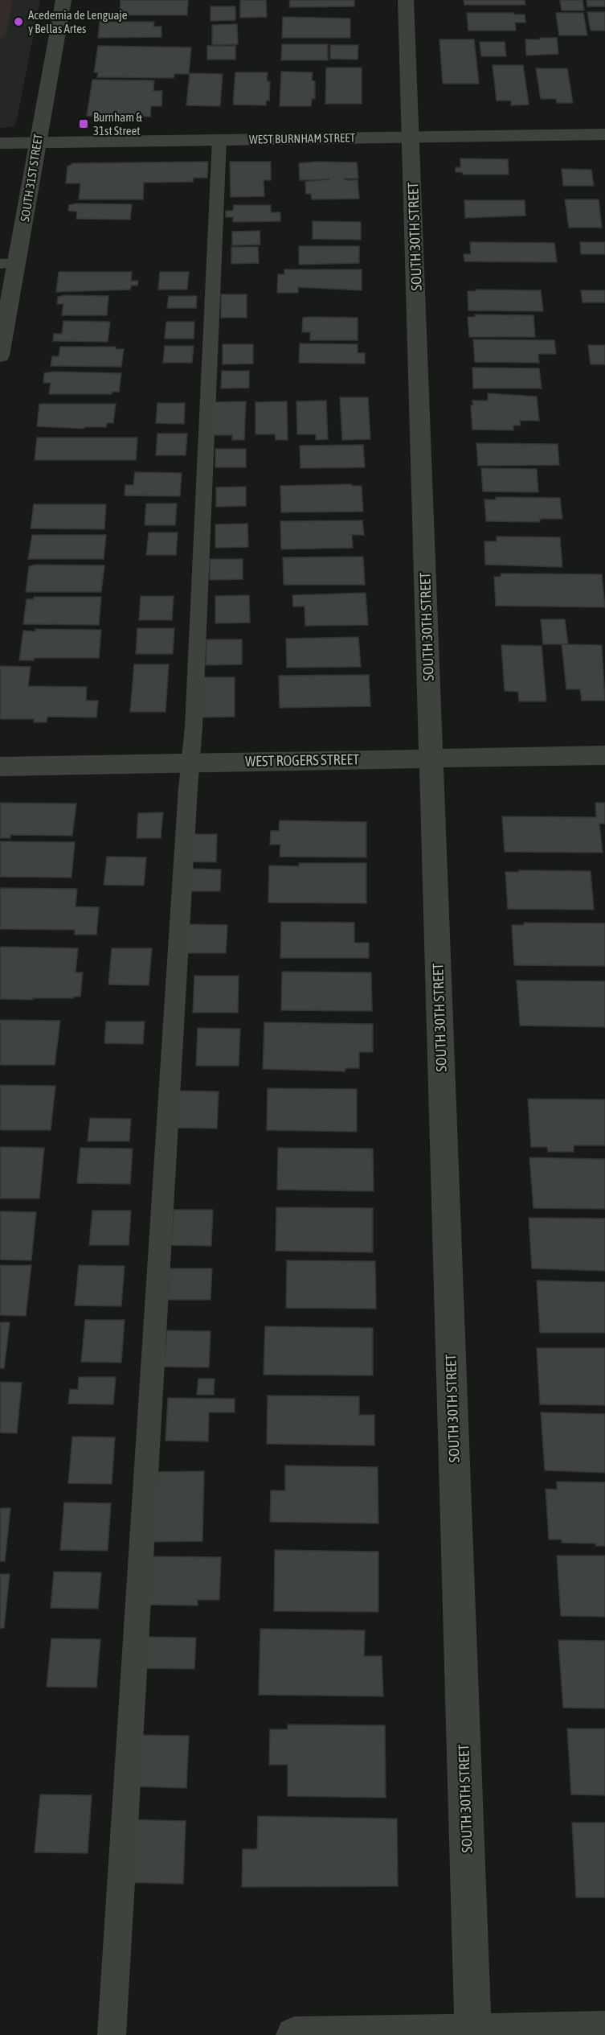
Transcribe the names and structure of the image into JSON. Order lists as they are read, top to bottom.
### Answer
{
  "streets": {
    "street": [
      "WEST BURNHAM STREET",
      "SOUTH 31ST STREET",
      "SOUTH 30TH STREET",
      "WEST ROGERS STREET"
    ]
  },
  "crossings": [
    ["WEST BURNHAM STREET", "SOUTH 31ST STREET"],
    ["WEST BURNHAM STREET", "SOUTH 30TH STREET"],
    ["SOUTH 30TH STREET", "WEST ROGERS STREET"]
  ],
  "places": {
    "other": ["Acedemia de Lenguaje y Bellas Artes"],
    "transit": ["Burnham & 31st Street"]
  }
}
